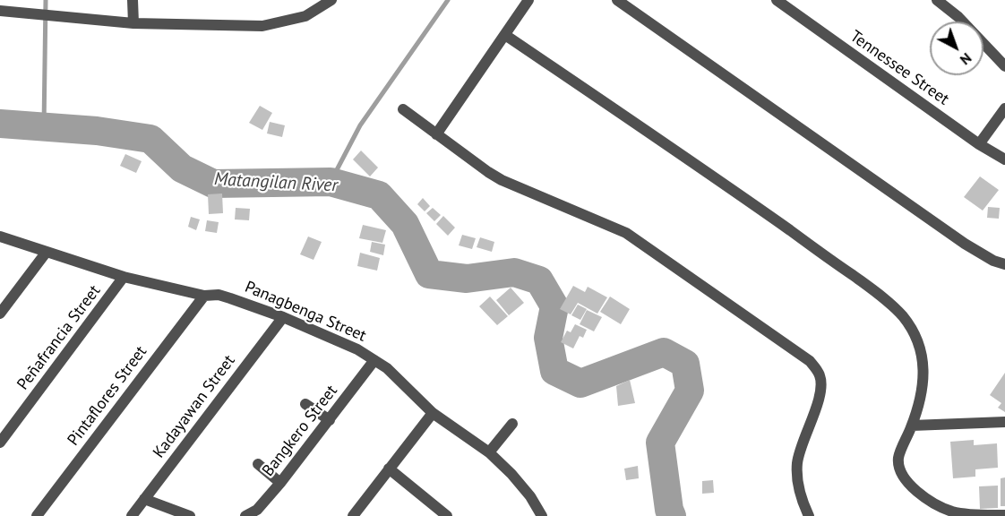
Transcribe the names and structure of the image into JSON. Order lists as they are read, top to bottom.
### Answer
{
  "streets": {
    "street": [
      "Tennessee Street",
      "Panagbenga Street",
      "Peñafrancia Street",
      "Pintaflores Street",
      "Kadayawan Street",
      "Bangkero Street"
    ]
  },
  "crossings": [
    ["Panagbenga Street", "Peñafrancia Street"],
    ["Panagbenga Street", "Pintaflores Street"],
    ["Panagbenga Street", "Kadayawan Street"],
    ["Panagbenga Street", "Bangkero Street"]
  ],
  "water": ["Matangilan River"],
  "north": "bottom right"
}
